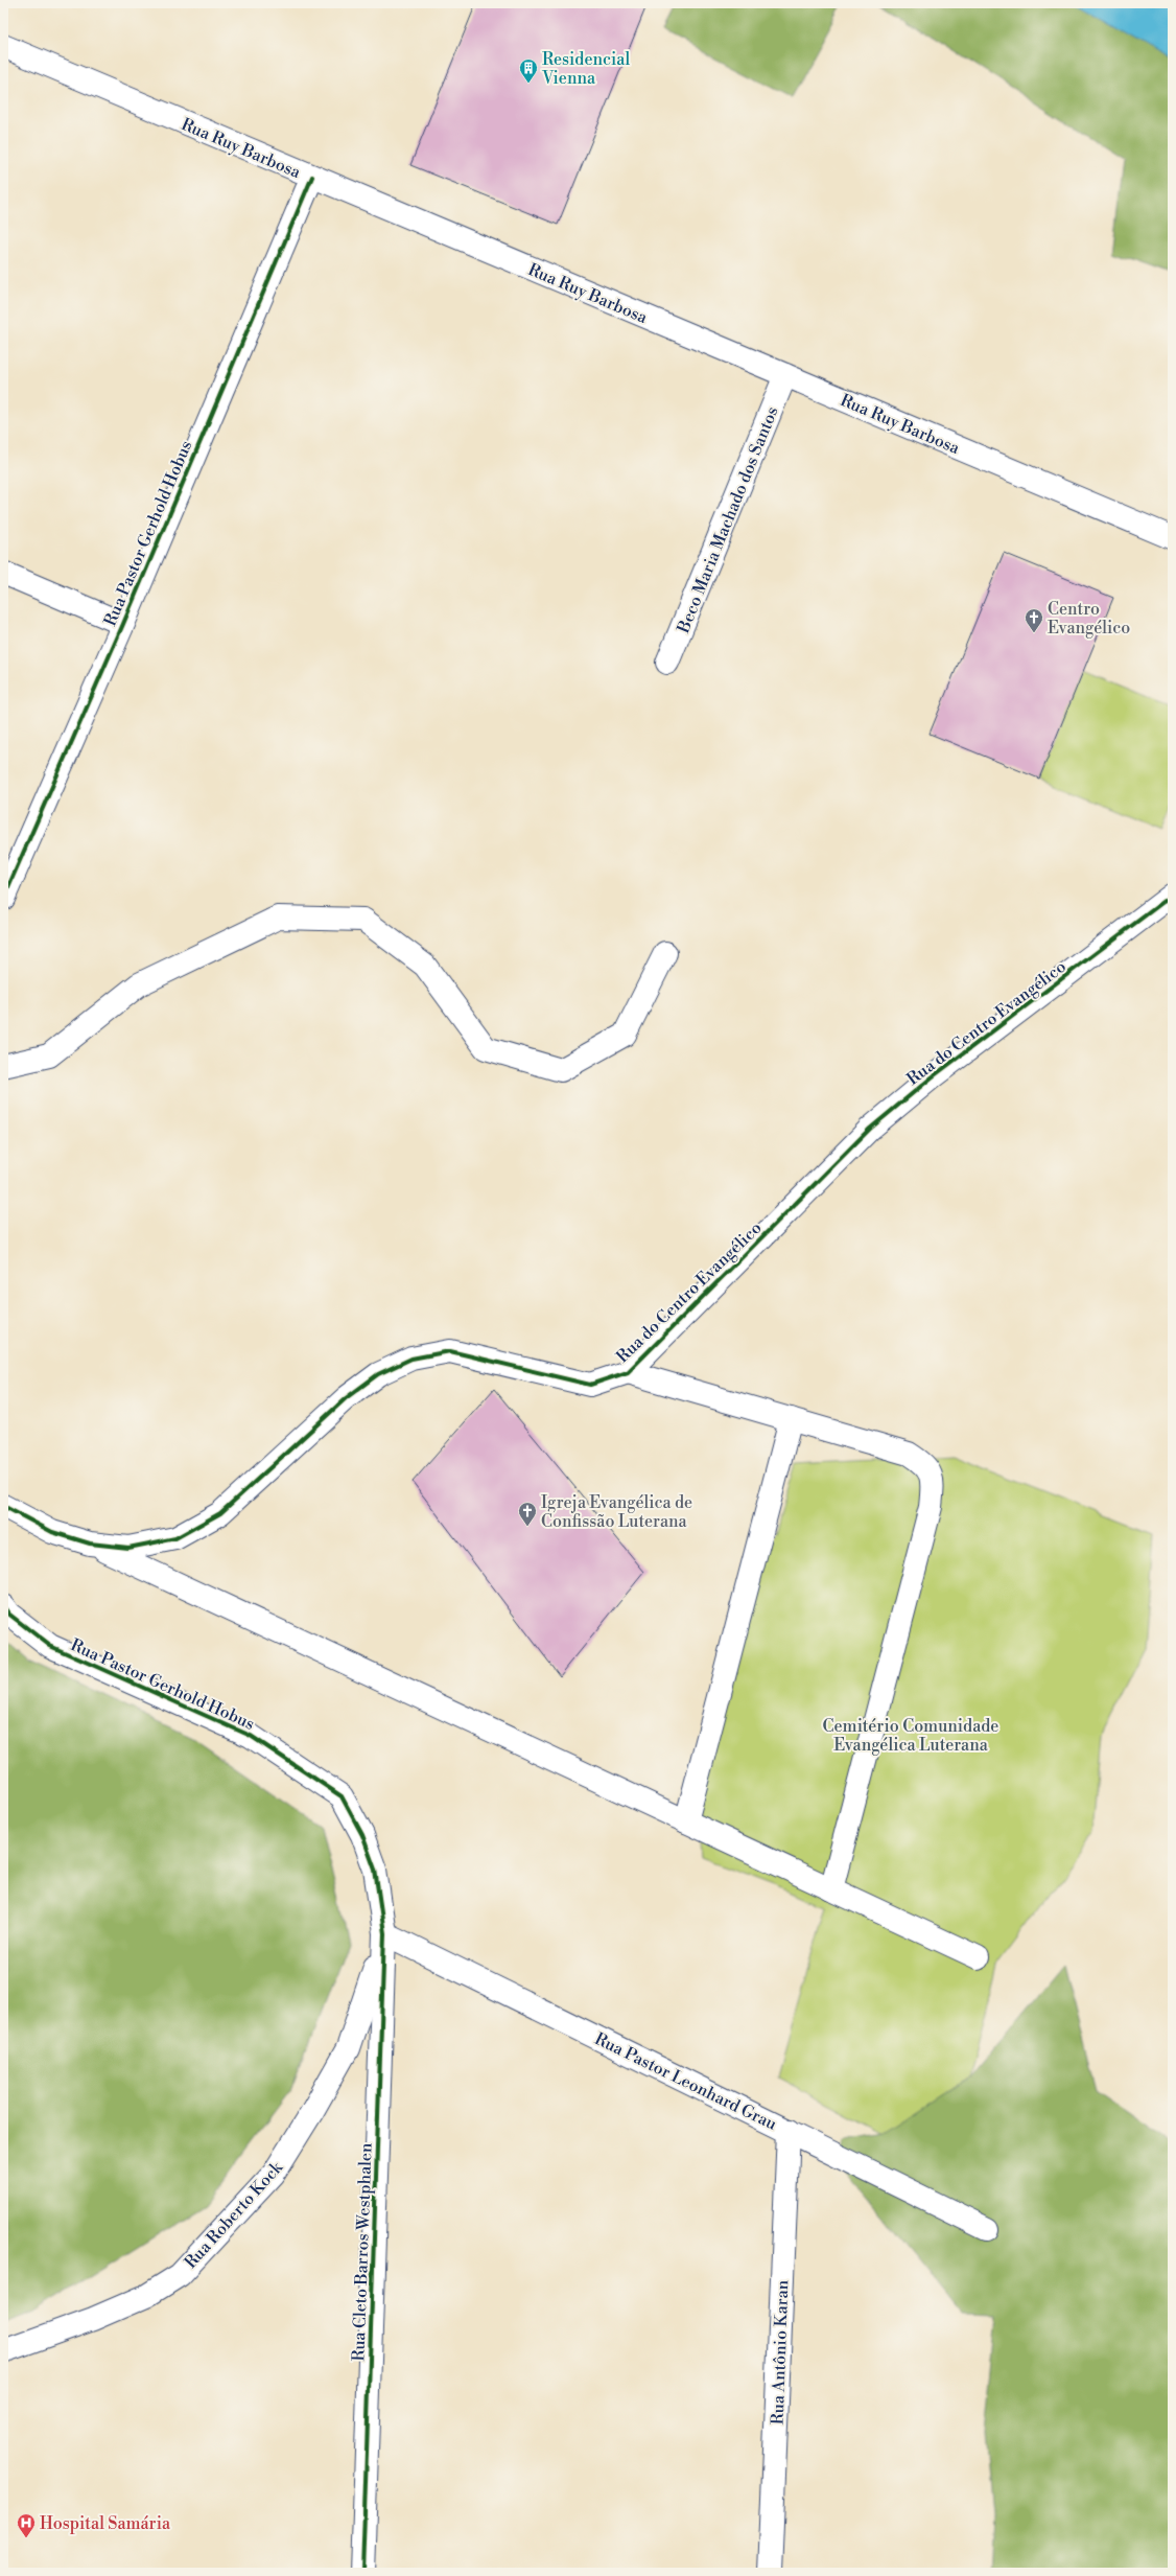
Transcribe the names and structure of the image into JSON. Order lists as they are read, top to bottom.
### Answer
{
  "streets": {
    "street": [
      "Rua Ruy Barbosa",
      "Beco Maria Machado dos Santos",
      "Rua Pastor Gerhold Hobus",
      "Rua do Centro Evangélico",
      "Rua Pastor Leonhard Grau",
      "Rua Roberto Kock",
      "Rua Cleto Barros Westphalen",
      "Rua Antônio Karan"
    ]
  },
  "crossings": [
    ["Rua Ruy Barbosa", "Beco Maria Machado dos Santos"],
    ["Rua Ruy Barbosa", "Rua Pastor Gerhold Hobus"],
    ["Rua Pastor Gerhold Hobus", "Rua Pastor Leonhard Grau"],
    ["Rua Pastor Gerhold Hobus", "Rua Roberto Kock"],
    ["Rua Pastor Gerhold Hobus", "Rua Cleto Barros Westphalen"],
    ["Rua Pastor Leonhard Grau", "Rua Roberto Kock"],
    ["Rua Pastor Leonhard Grau", "Rua Cleto Barros Westphalen"],
    ["Rua Pastor Leonhard Grau", "Rua Antônio Karan"],
    ["Rua Roberto Kock", "Rua Cleto Barros Westphalen"]
  ],
  "parks": ["Cemitério Comunidade Evangélica Luterana"],
  "places": {
    "building": ["Residencial Vienna"],
    "church": ["Centro Evangélico", "Igreja Evangélica de Confissão Luterana"],
    "hospital": ["Hospital Samária"]
  }
}
